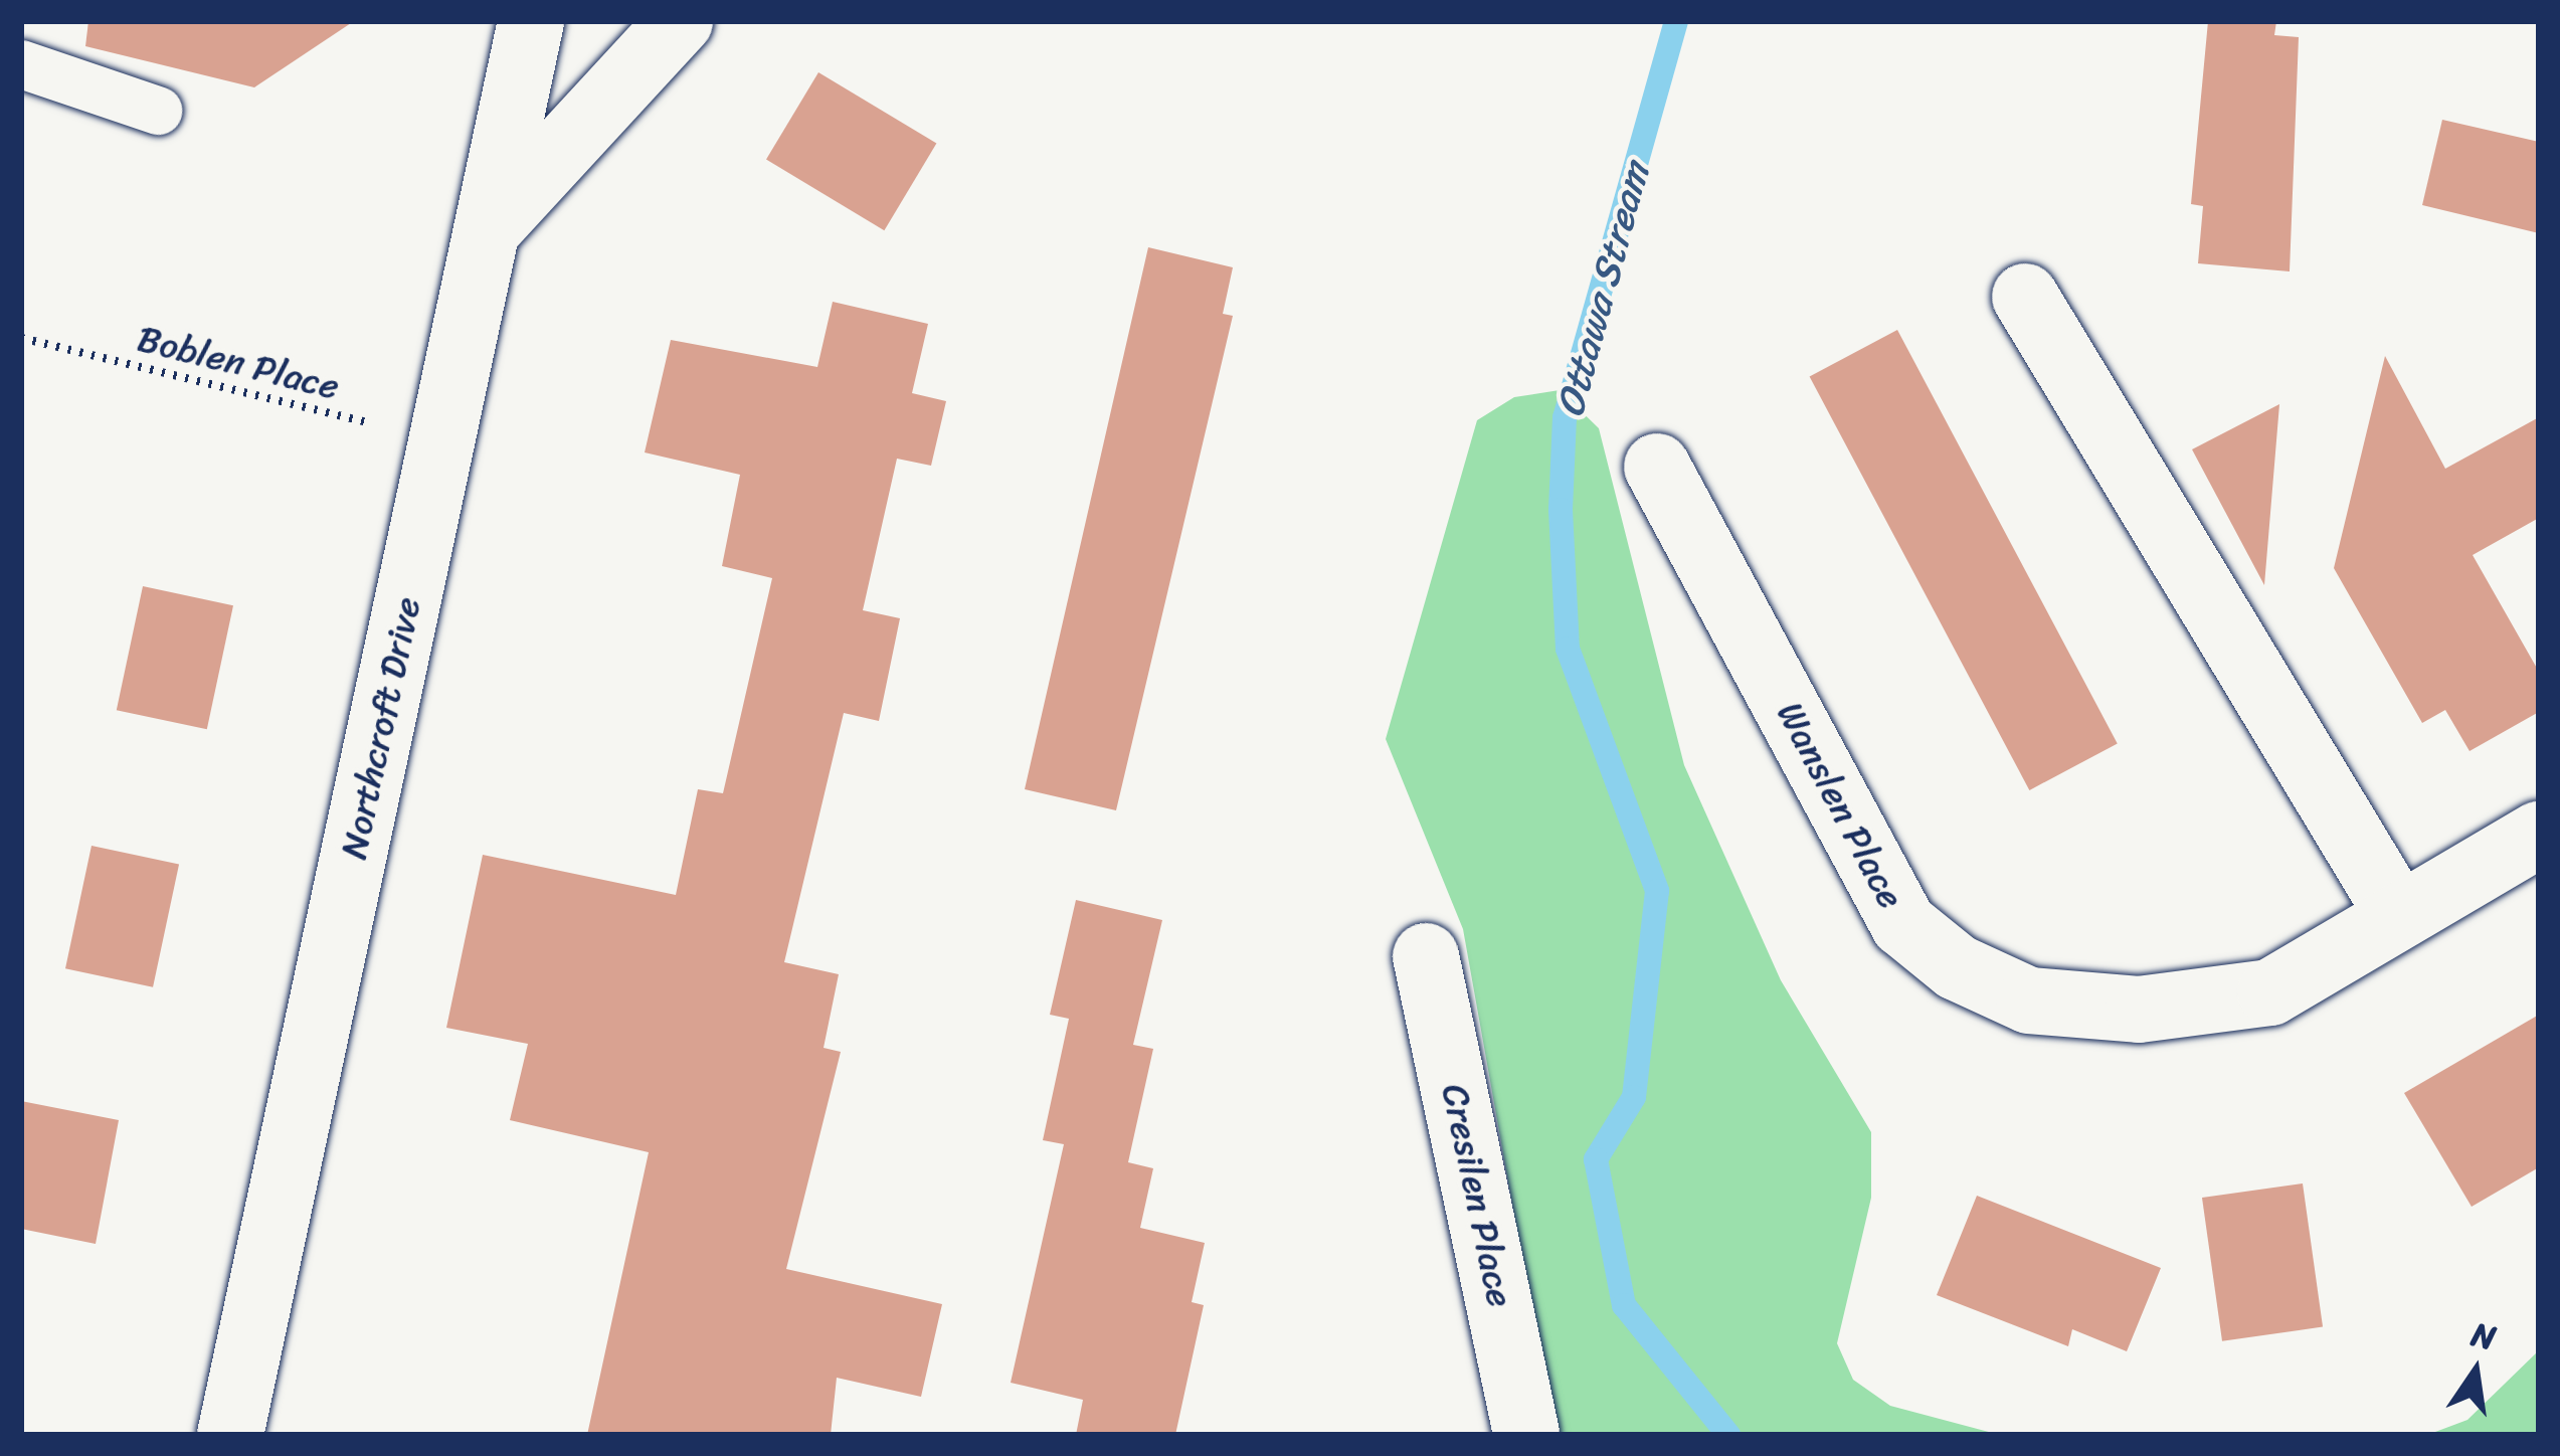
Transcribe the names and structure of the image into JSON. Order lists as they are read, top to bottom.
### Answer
{
  "streets": {
    "street": ["Northcroft Drive", "Wanslen Place", "Cresilen Place"],
    "path": ["Boblen Place"]
  },
  "crossings": [
    ["Boblen Place", "Northcroft Drive"]
  ],
  "water": ["Ottawa Stream"],
  "north": "top"
}
